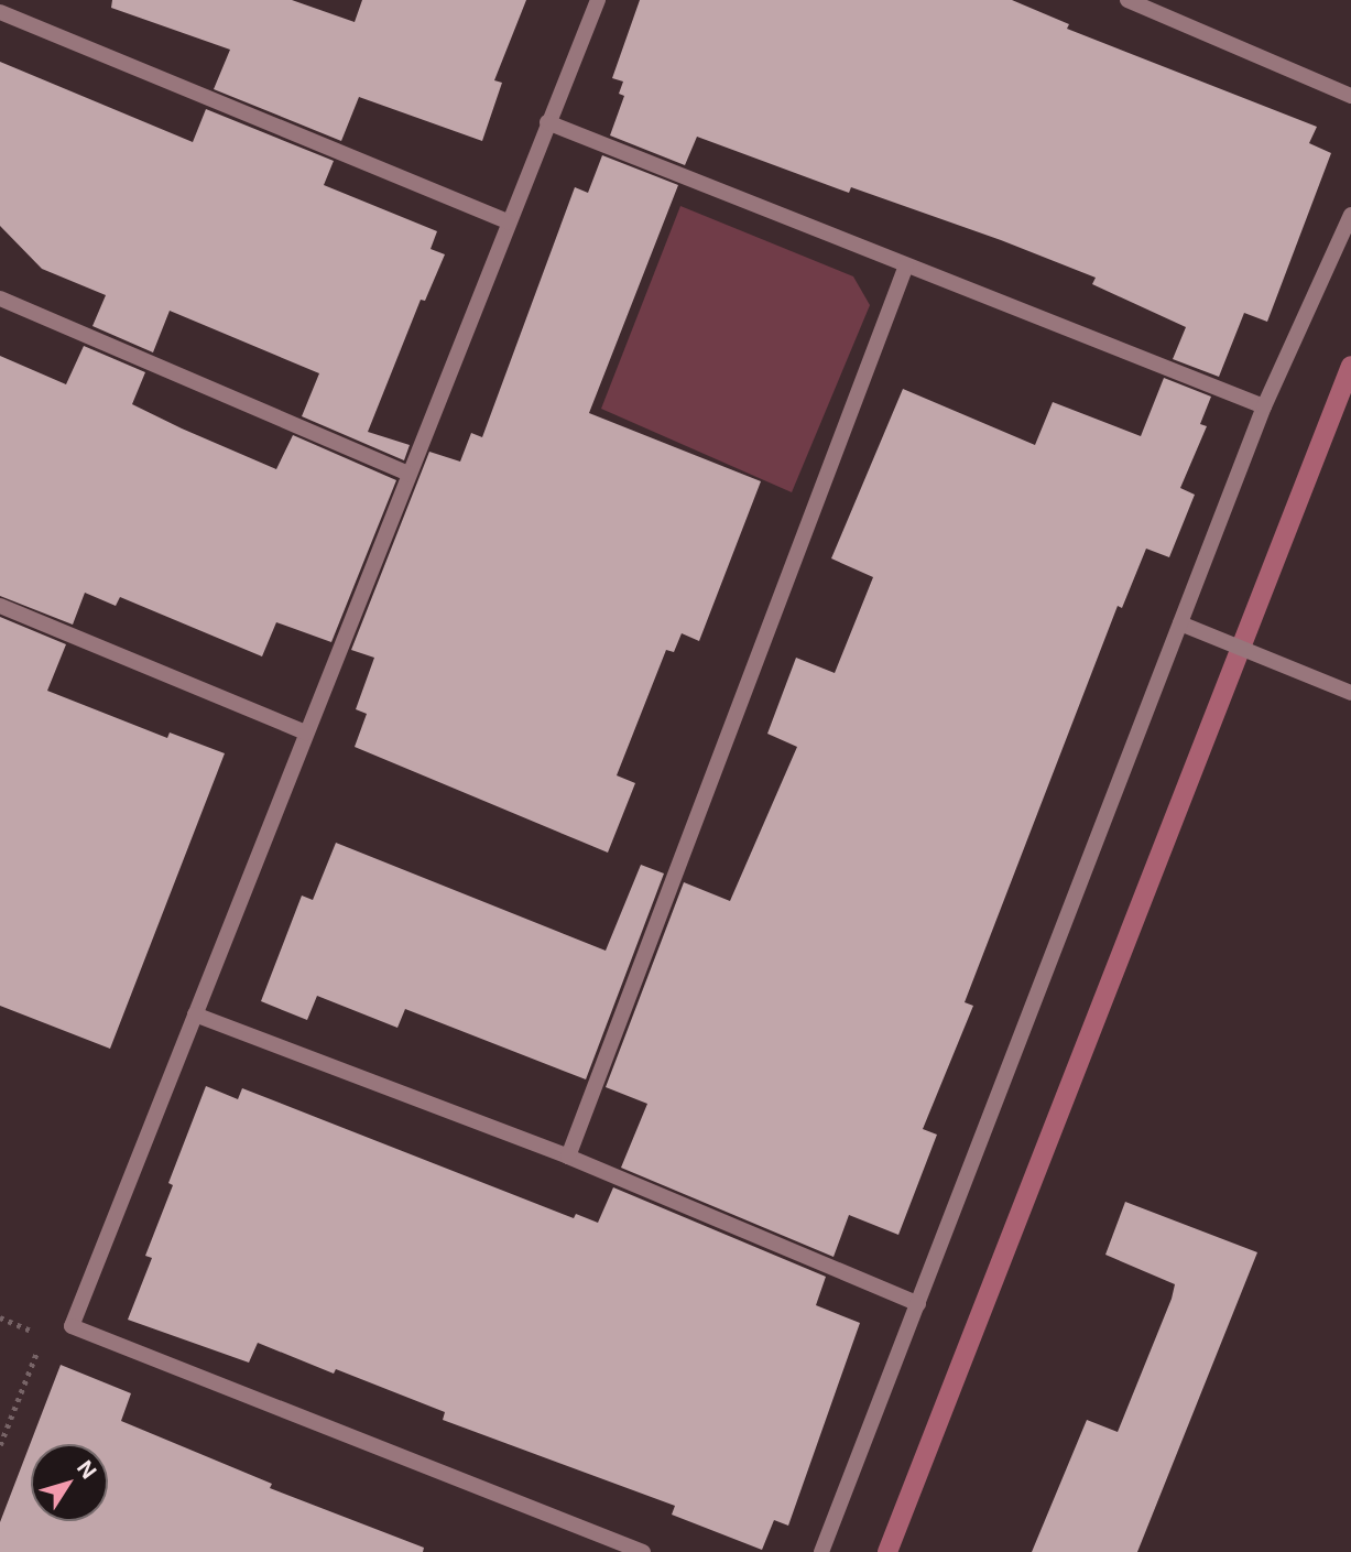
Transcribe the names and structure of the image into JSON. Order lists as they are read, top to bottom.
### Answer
{
  "north": "top right"
}
